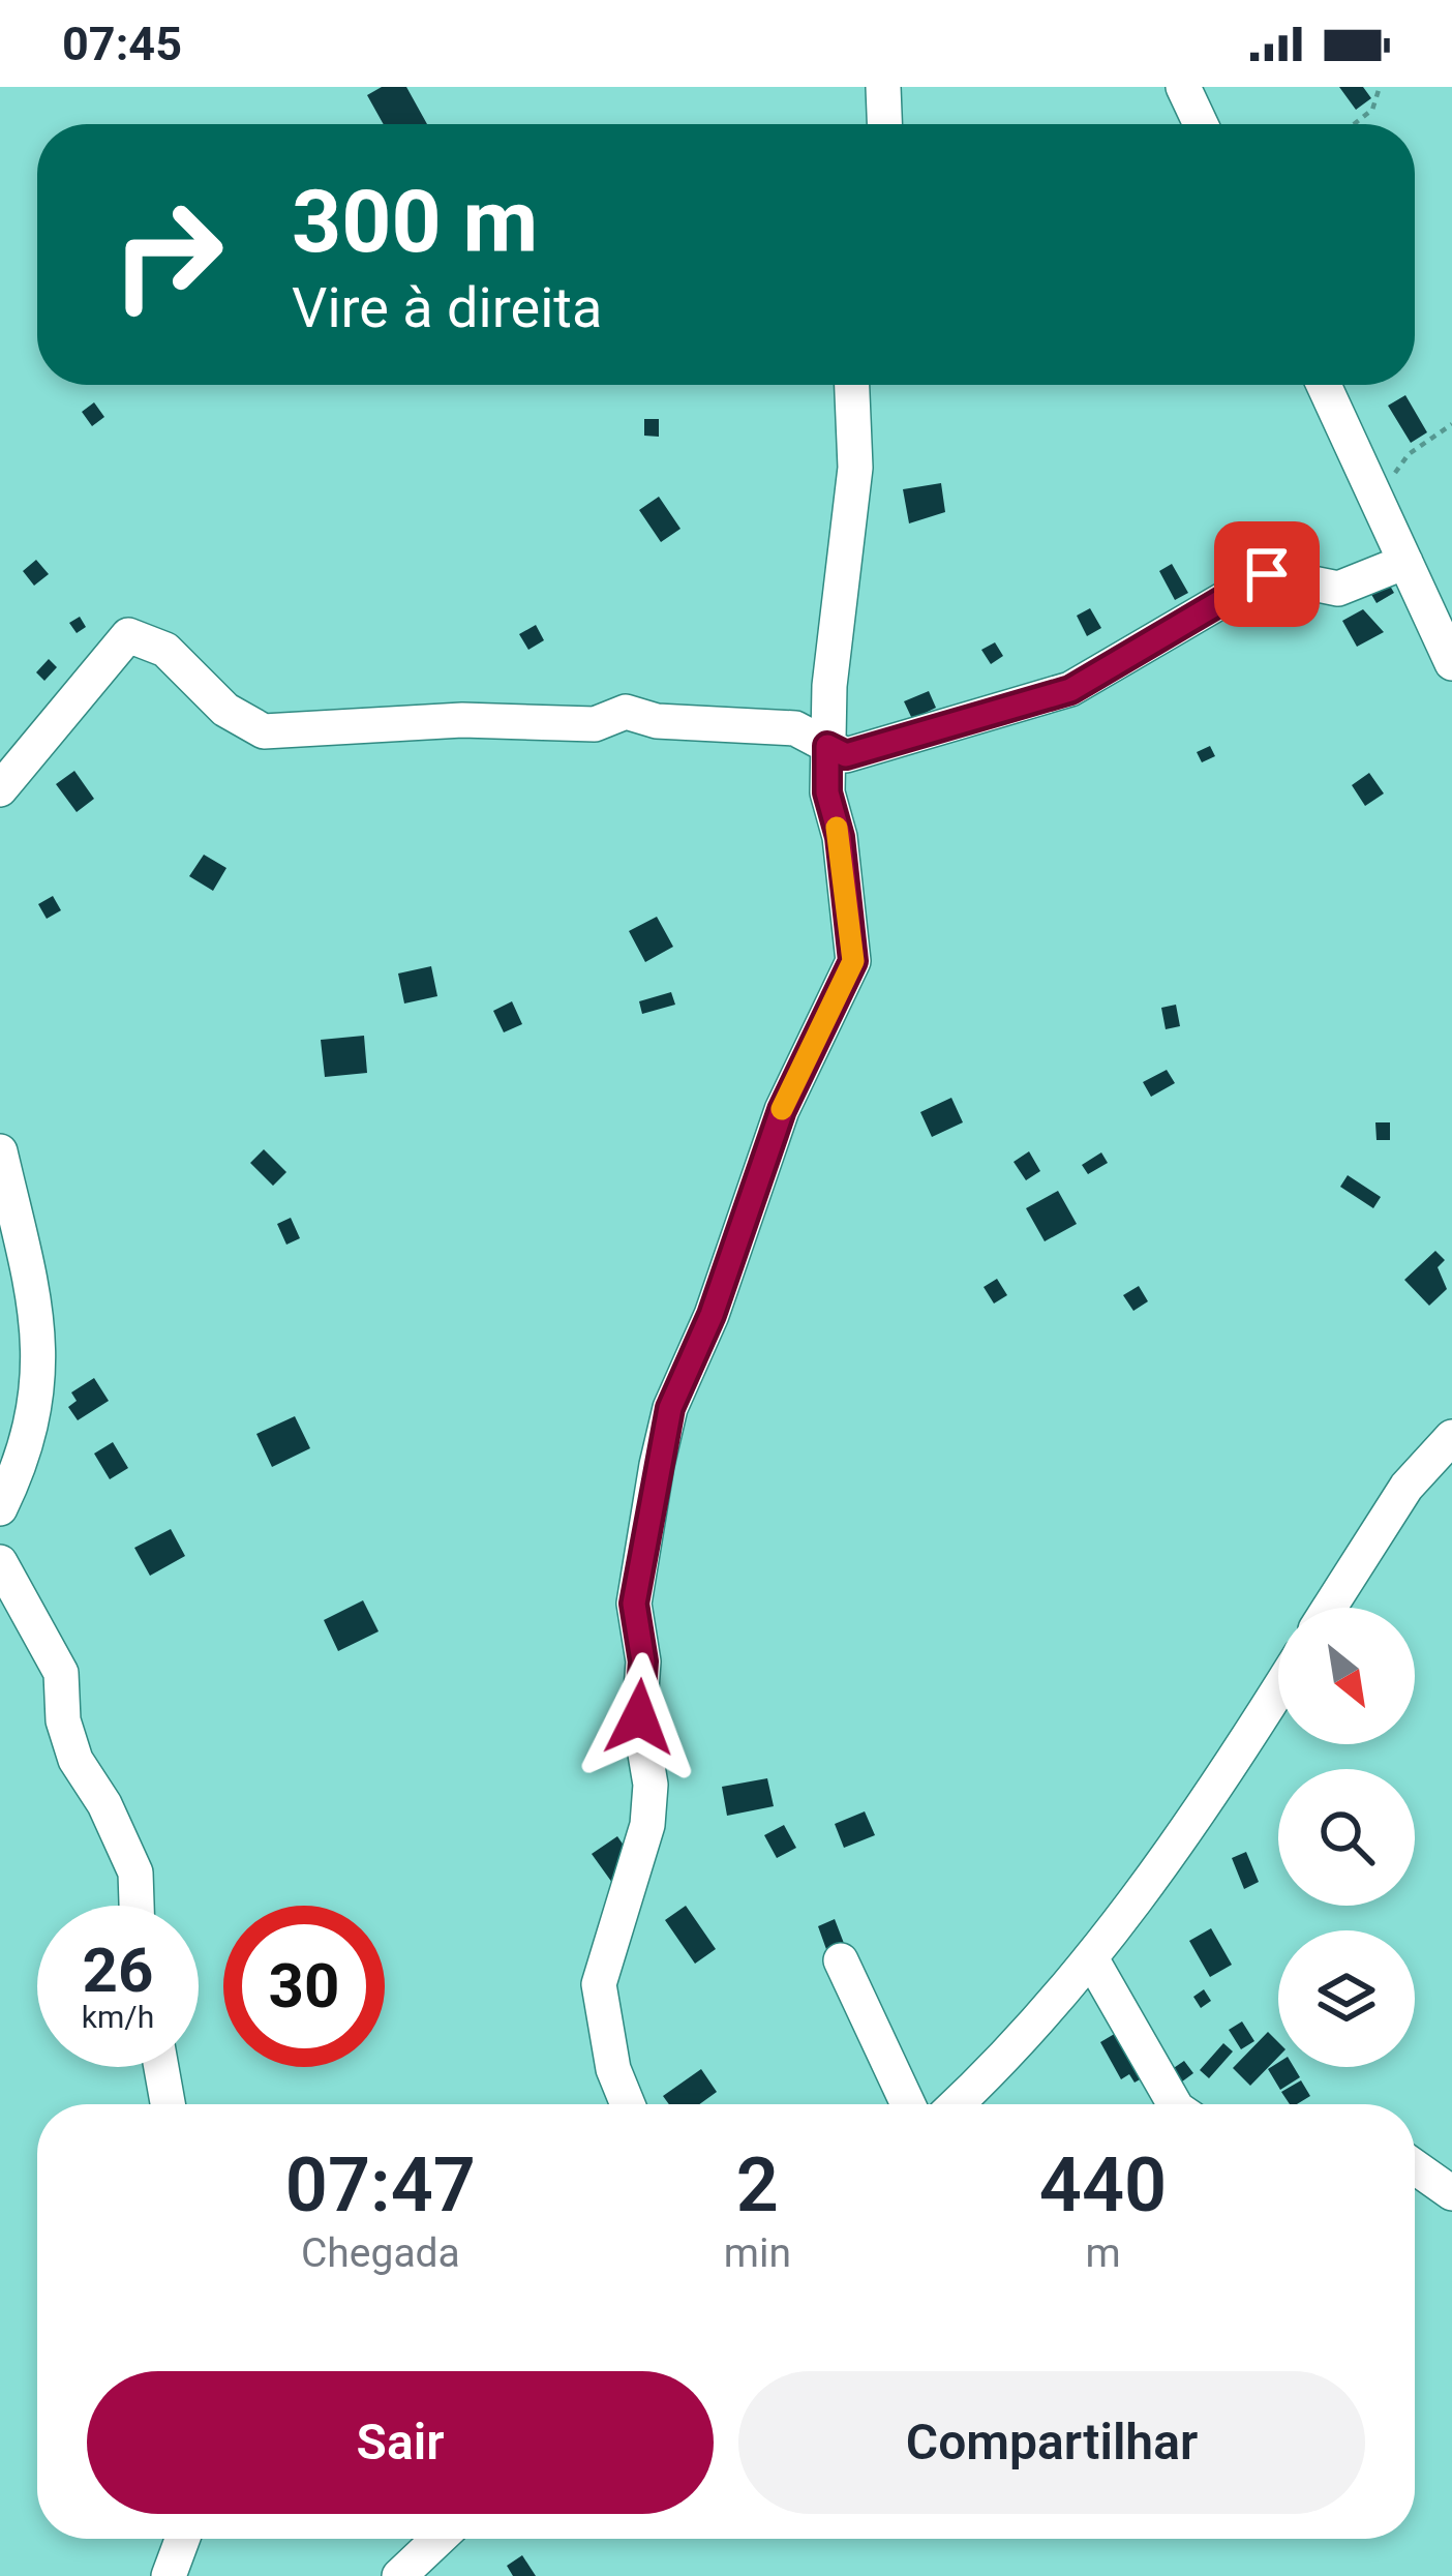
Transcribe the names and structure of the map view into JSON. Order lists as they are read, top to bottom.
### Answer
{
  "north": "bottom right",
  "page": {
    "status": "07:45",
    "turn": ["300 m", "Vire à direita"],
    "speed": "26 km/h",
    "limit": "30",
    "eta": [
      "07:47",
      "Chegada",
      "2",
      "min",
      "440",
      "m"
    ],
    "buttons": ["Sair", "Compartilhar"]
  }
}
